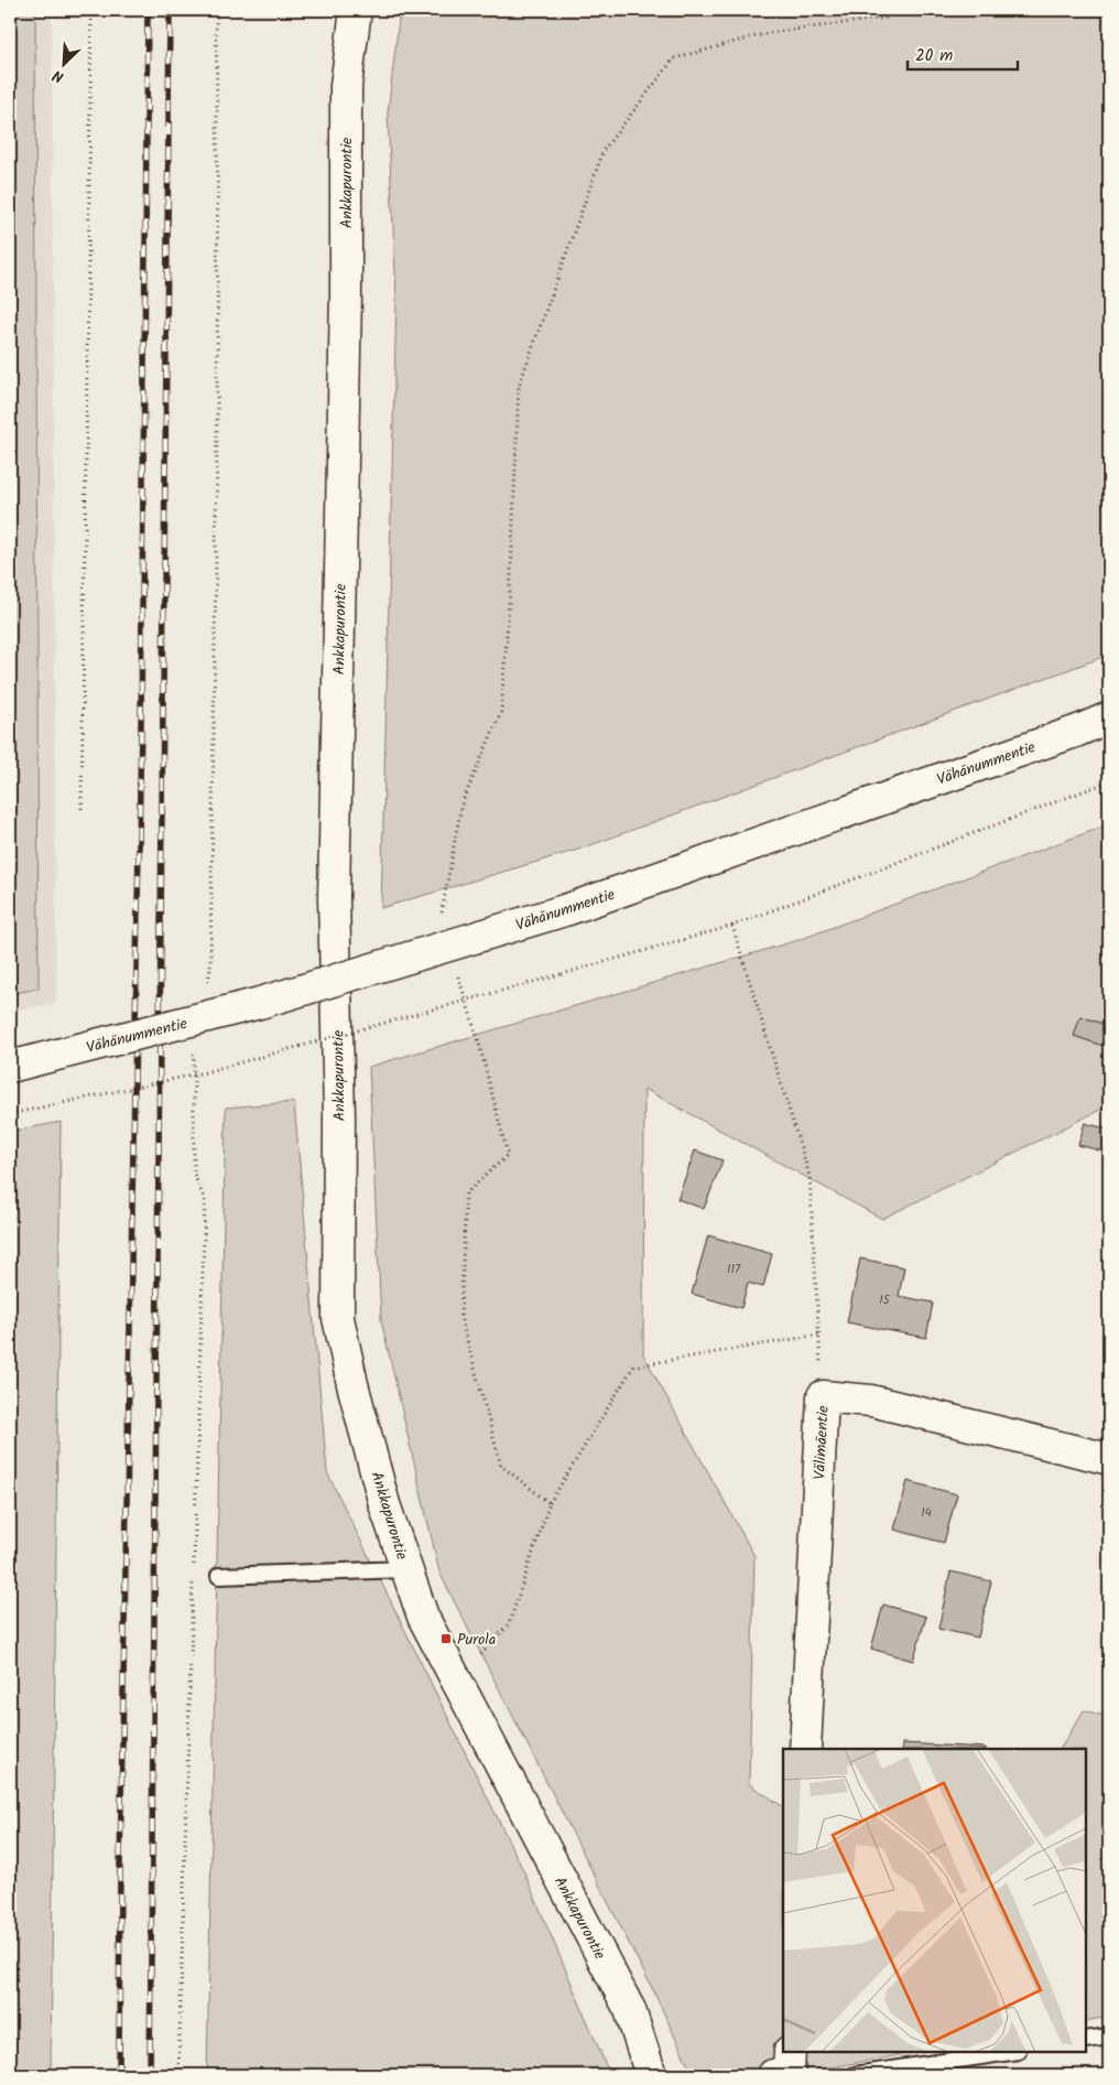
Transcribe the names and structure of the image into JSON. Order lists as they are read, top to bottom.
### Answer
{
  "streets": {
    "street": ["Ankkapurontie", "Vähänummentie", "Välimäentie"]
  },
  "places": {
    "transit": ["Purola"]
  },
  "house_numbers": ["117", "15", "14"],
  "scale_bar": "20 m",
  "north": "bottom left"
}
